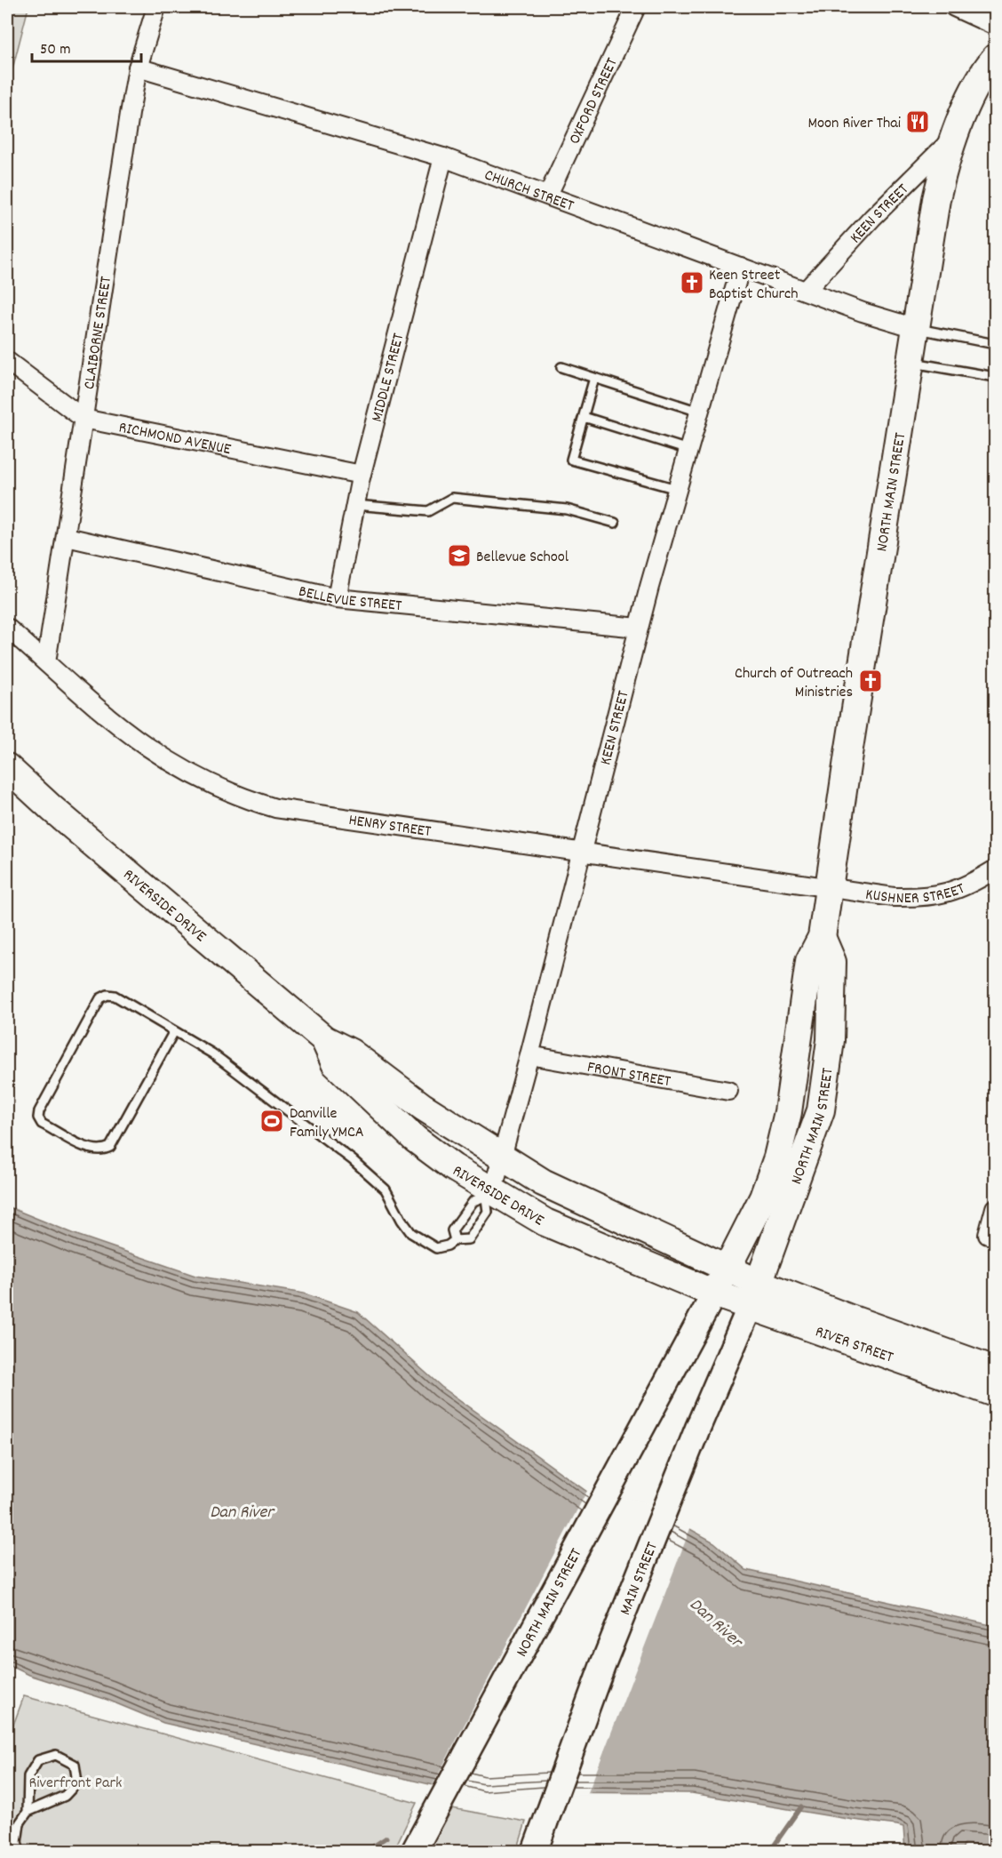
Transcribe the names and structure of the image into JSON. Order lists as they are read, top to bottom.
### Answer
{
  "streets": {
    "main road": [
      "NORTH MAIN STREET",
      "RIVERSIDE DRIVE",
      "RIVER STREET",
      "MAIN STREET"
    ],
    "street": [
      "OXFORD STREET",
      "CHURCH STREET",
      "KEEN STREET",
      "CLAIBORNE STREET",
      "MIDDLE STREET",
      "RICHMOND AVENUE",
      "BELLEVUE STREET",
      "HENRY STREET",
      "KUSHNER STREET",
      "FRONT STREET"
    ]
  },
  "crossings": [
    ["OXFORD STREET", "CHURCH STREET"],
    ["CHURCH STREET", "KEEN STREET"],
    ["CHURCH STREET", "CLAIBORNE STREET"],
    ["CHURCH STREET", "MIDDLE STREET"],
    ["CHURCH STREET", "NORTH MAIN STREET"],
    ["KEEN STREET", "NORTH MAIN STREET"],
    ["KEEN STREET", "BELLEVUE STREET"],
    ["KEEN STREET", "HENRY STREET"],
    ["KEEN STREET", "RIVERSIDE DRIVE"],
    ["KEEN STREET", "FRONT STREET"],
    ["CLAIBORNE STREET", "RICHMOND AVENUE"],
    ["CLAIBORNE STREET", "BELLEVUE STREET"],
    ["CLAIBORNE STREET", "HENRY STREET"],
    ["MIDDLE STREET", "RICHMOND AVENUE"],
    ["MIDDLE STREET", "BELLEVUE STREET"],
    ["NORTH MAIN STREET", "HENRY STREET"],
    ["NORTH MAIN STREET", "KUSHNER STREET"],
    ["NORTH MAIN STREET", "RIVERSIDE DRIVE"],
    ["NORTH MAIN STREET", "RIVER STREET"],
    ["NORTH MAIN STREET", "MAIN STREET"],
    ["HENRY STREET", "KUSHNER STREET"],
    ["RIVERSIDE DRIVE", "RIVER STREET"],
    ["RIVER STREET", "MAIN STREET"]
  ],
  "water": ["Dan River"],
  "parks": ["Riverfront Park"],
  "places": {
    "restaurant": ["Moon River Thai"],
    "church": ["Keen Street Baptist Church", "Church of Outreach Ministries"],
    "school or university": ["Bellevue School"],
    "sports": ["Danville Family YMCA"]
  },
  "scale_bar": "50 m"
}
